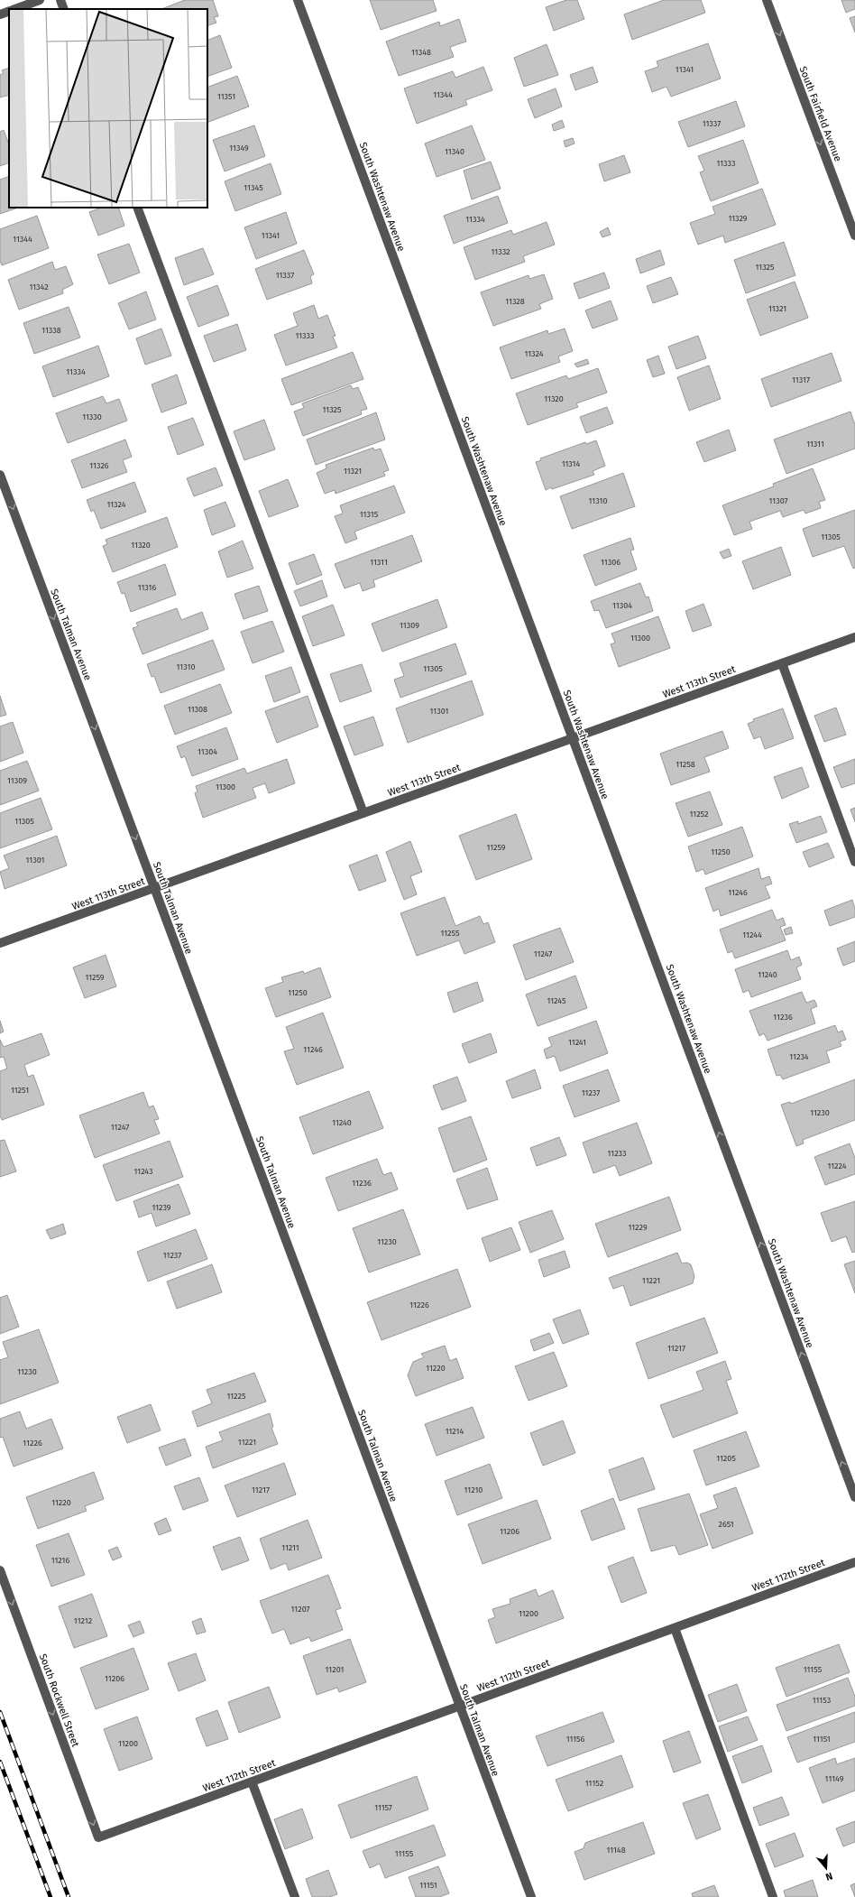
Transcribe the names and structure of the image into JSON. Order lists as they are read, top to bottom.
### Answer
{
  "streets": {
    "street": [
      "South Fairfield Avenue",
      "South Washtenaw Avenue",
      "South Talman Avenue",
      "West 113th Street",
      "West 112th Street",
      "South Rockwell Street"
    ]
  },
  "crossings": [
    ["South Washtenaw Avenue", "West 113th Street"],
    ["South Talman Avenue", "West 113th Street"],
    ["South Talman Avenue", "West 112th Street"],
    ["West 112th Street", "South Rockwell Street"]
  ],
  "one_way": ["South Fairfield Avenue", "South Washtenaw Avenue", "South Rockwell Street"],
  "house_numbers": [
    "11348",
    "11341",
    "11344",
    "11351",
    "11337",
    "11349",
    "11340",
    "11333",
    "11345",
    "11329",
    "11334",
    "11341",
    "11344",
    "11332",
    "11325",
    "11337",
    "11342",
    "11328",
    "11321",
    "11338",
    "11333",
    "11324",
    "11334",
    "11317",
    "11320",
    "11325",
    "11330",
    "11311",
    "11314",
    "11326",
    "11321",
    "11310",
    "11307",
    "11324",
    "11315",
    "11305",
    "11320",
    "11311",
    "11306",
    "11316",
    "11304",
    "11309",
    "11300",
    "11310",
    "11305",
    "11308",
    "11301",
    "11304",
    "11258",
    "11309",
    "11300",
    "11252",
    "11305",
    "11259",
    "11250",
    "11301",
    "11246",
    "11255",
    "11244",
    "11247",
    "11240",
    "11259",
    "11250",
    "11245",
    "11236",
    "11241",
    "11246",
    "11234",
    "11251",
    "11237",
    "11230",
    "11240",
    "11247",
    "11233",
    "11224",
    "11243",
    "11236",
    "11239",
    "11229",
    "11230",
    "11237",
    "11221",
    "11226",
    "11217",
    "11220",
    "11230",
    "11225",
    "11214",
    "11221",
    "11226",
    "11205",
    "11217",
    "11210",
    "11220",
    "2651",
    "11206",
    "11211",
    "11216",
    "11207",
    "11200",
    "11212",
    "11201",
    "11155",
    "11206",
    "11153",
    "11156",
    "11151",
    "11200",
    "11149",
    "11152",
    "11157",
    "11148",
    "11155",
    "11151"
  ],
  "north": "bottom"
}
